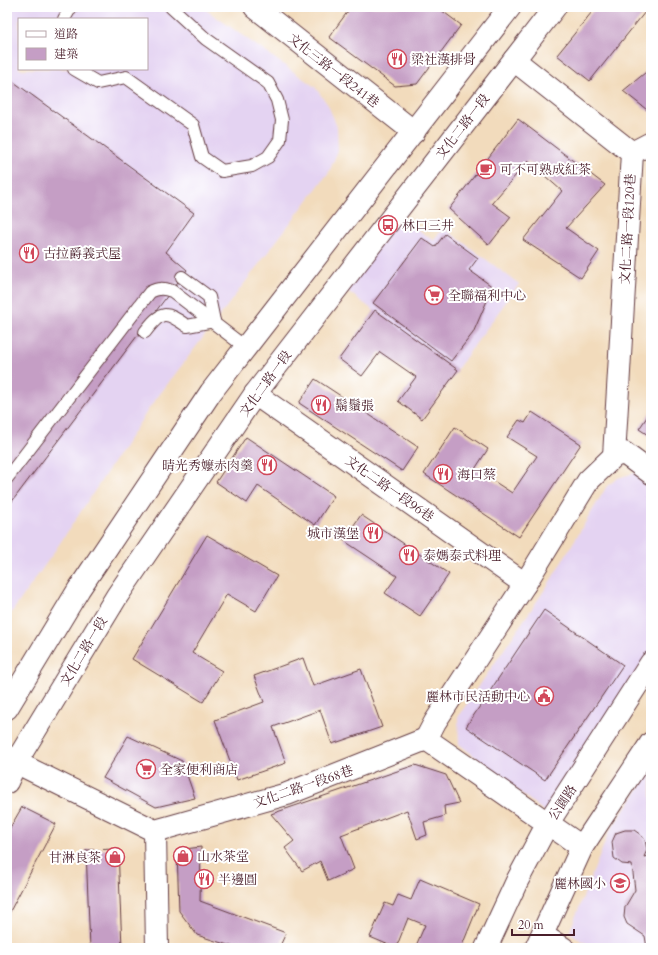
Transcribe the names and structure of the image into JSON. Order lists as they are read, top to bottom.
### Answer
{
  "streets": {
    "street": [
      "文化三路一段241巷",
      "文化二路一段",
      "文化二路一段120巷",
      "文化二路一段96巷",
      "文化二路一段68巷",
      "公園路"
    ]
  },
  "crossings": [
    ["文化二路一段", "文化二路一段96巷"]
  ],
  "places": {
    "restaurant": [
      "梁社漢排骨",
      "古拉爵義式屋",
      "鬍鬚張",
      "晴光秀嬤赤肉羹",
      "海口蔡",
      "城市漢堡",
      "泰媽泰式料理",
      "半邊圓"
    ],
    "cafe": ["可不可熟成紅茶"],
    "bus stop": ["林口三井"],
    "supermarket": ["全聯福利中心", "全家便利商店"],
    "public building": ["麗林市民活動中心"],
    "shop": ["山水茶堂", "甘淋良茶"],
    "school or university": ["麗林國小"]
  },
  "legend": ["道路", "建築"],
  "scale_bar": "20 m"
}
